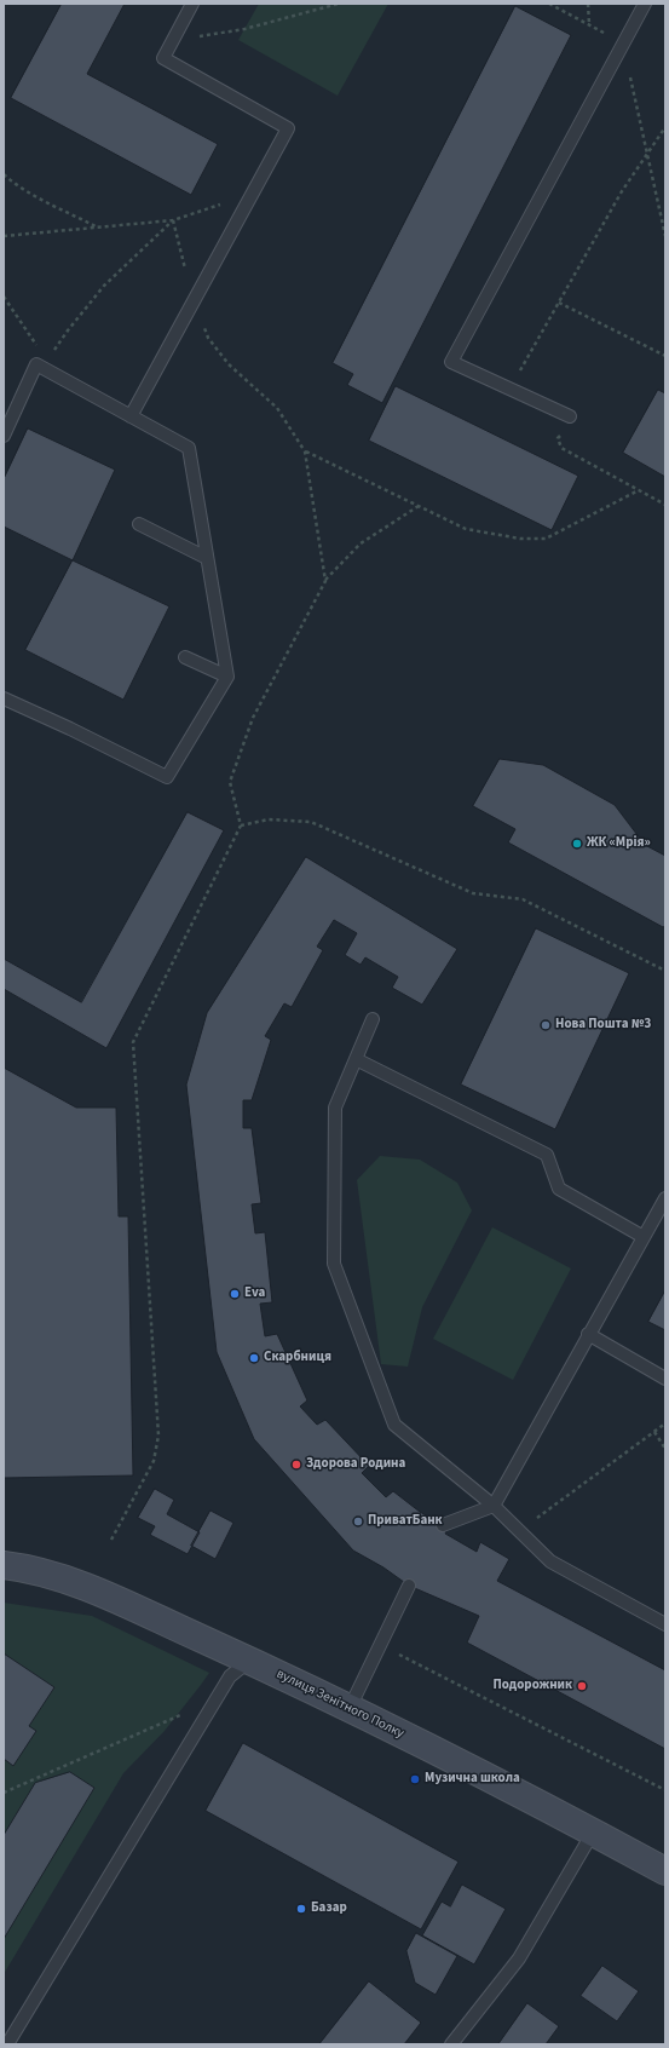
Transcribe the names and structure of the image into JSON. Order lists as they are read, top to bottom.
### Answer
{
  "streets": {
    "street": ["вулиця Зенітного Полку"]
  },
  "places": [
    "ЖК «Мрія»",
    "Нова Пошта №3",
    "Eva",
    "Скарбниця",
    "Здорова Родина",
    "ПриватБанк",
    "Подорожник",
    "Музична школа",
    "Базар"
  ]
}
